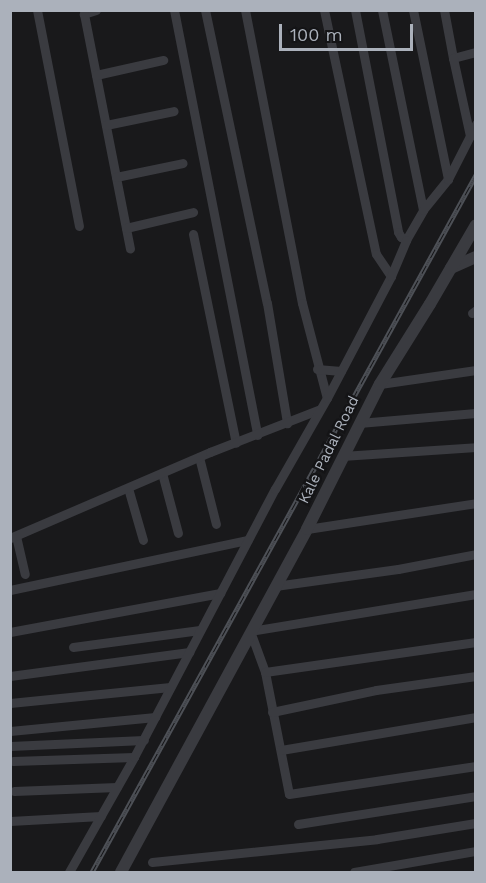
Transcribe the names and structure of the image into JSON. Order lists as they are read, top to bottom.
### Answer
{
  "streets": {
    "street": ["Kale Padal Road"]
  },
  "scale_bar": "100 m"
}
